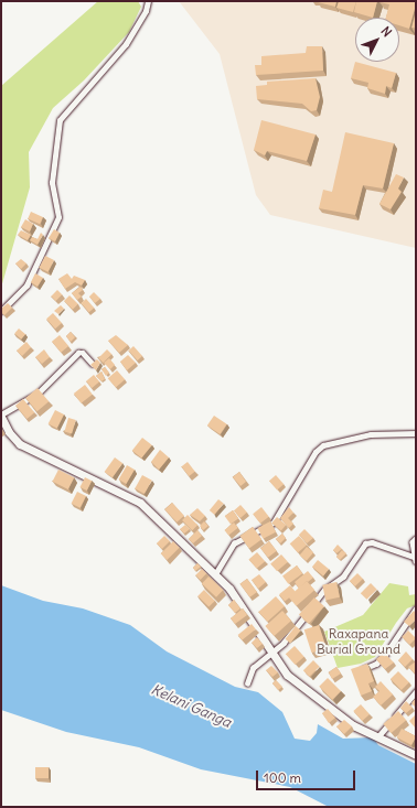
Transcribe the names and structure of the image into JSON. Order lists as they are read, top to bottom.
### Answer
{
  "water": ["Kelani Ganga"],
  "parks": ["Raxapana Burial Ground"],
  "scale_bar": "100 m",
  "north": "top right"
}
